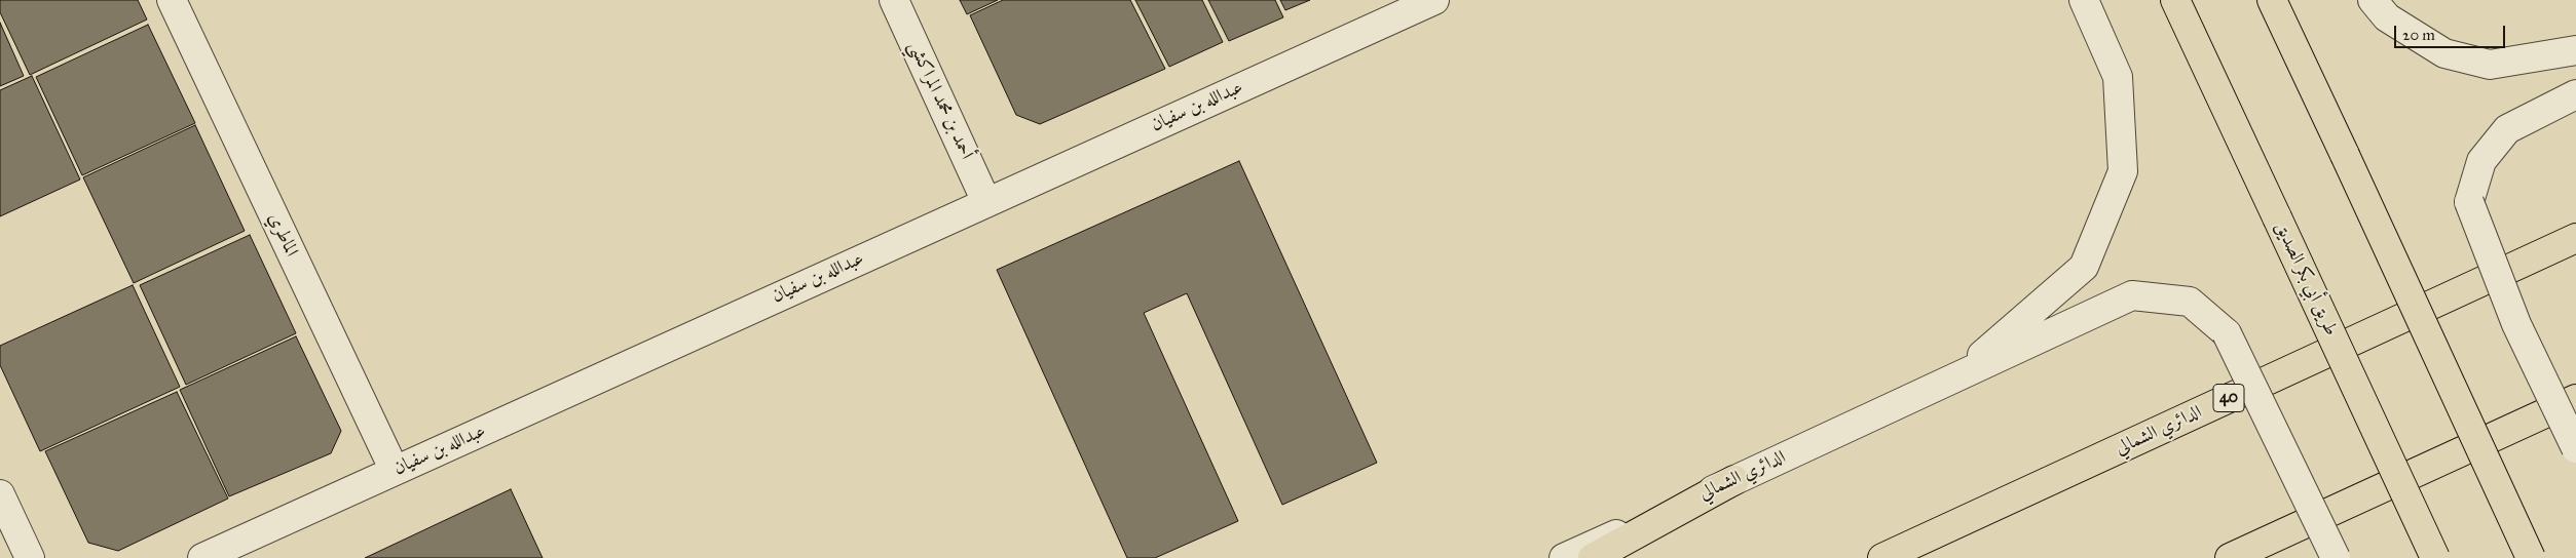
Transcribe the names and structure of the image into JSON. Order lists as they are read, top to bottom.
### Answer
{
  "streets": {
    "main road": ["طريق أبي بكر الصديق", "40", "الدائري الشمالي"],
    "street": ["أحمد بن محمد المراكشي", "عبدالله بن سفيان", "الماطري"]
  },
  "crossings": [
    ["أحمد بن محمد المراكشي", "عبدالله بن سفيان"],
    ["عبدالله بن سفيان", "الماطري"]
  ],
  "scale_bar": "20 m"
}
